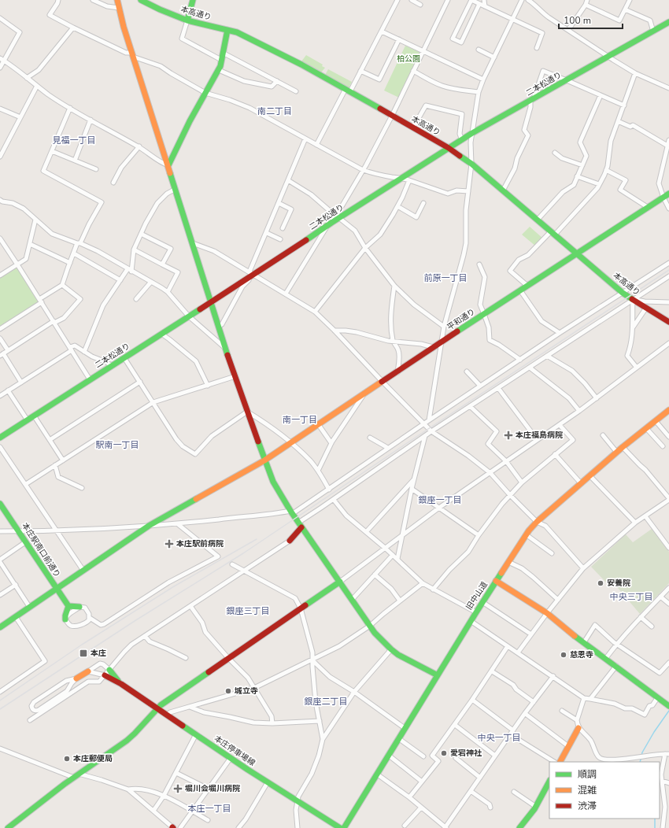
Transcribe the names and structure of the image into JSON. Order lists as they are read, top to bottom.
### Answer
{
  "streets": {
    "street": [
      "本高通り",
      "二本松通り",
      "平和通り",
      "本庄駅南口前通り",
      "旧中山道",
      "本庄停車場線"
    ]
  },
  "crossings": [
    ["本高通り", "二本松通り"],
    ["本高通り", "平和通り"],
    ["平和通り", "本庄駅南口前通り"]
  ],
  "districts": [
    "南二丁目",
    "見福一丁目",
    "前原一丁目",
    "南一丁目",
    "駅南一丁目",
    "銀座一丁目",
    "中央三丁目",
    "銀座三丁目",
    "銀座二丁目",
    "中央一丁目",
    "本庄一丁目"
  ],
  "parks": ["柏公園"],
  "places": {
    "health": ["本庄福島病院", "本庄駅前病院", "堀川会堀川病院"],
    "other": [
      "安養院",
      "慈恩寺",
      "城立寺",
      "愛宕神社",
      "本庄郵便局"
    ],
    "transit": ["本庄"]
  },
  "legend": ["順調", "混雑", "渋滞"],
  "scale_bar": "100 m"
}
